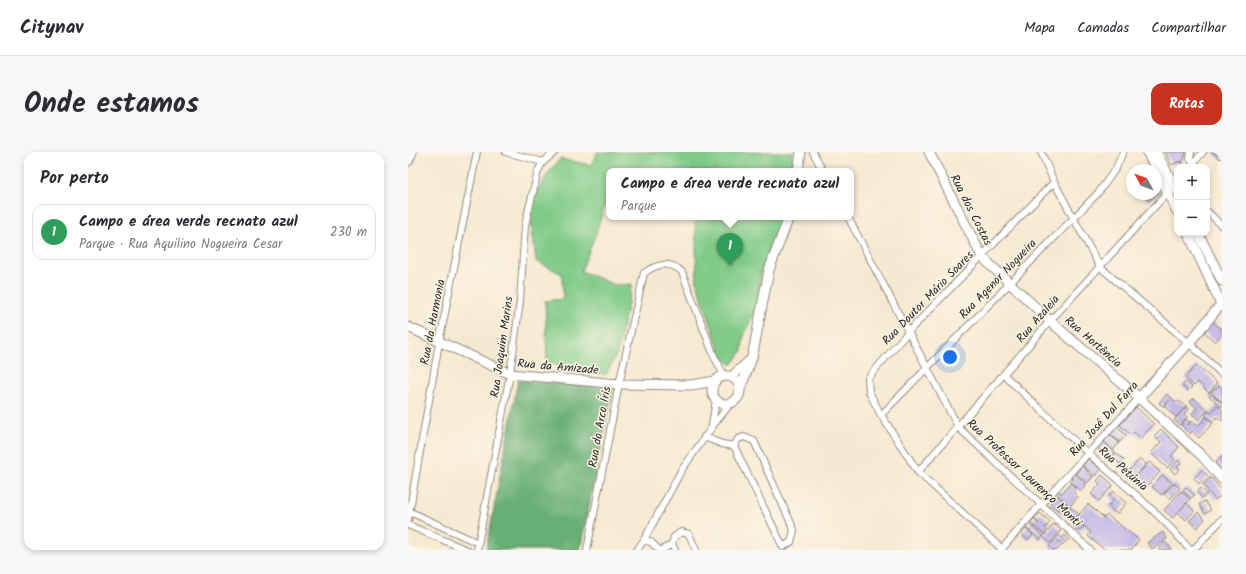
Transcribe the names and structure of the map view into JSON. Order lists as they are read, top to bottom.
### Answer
{
  "streets": {
    "street": [
      "Rua dos Costas",
      "Rua Agenor Nogueira",
      "Rua Doutor Mário Soares",
      "Rua Azaleia",
      "Rua da Harmonia",
      "Rua Hortência",
      "Rua Joaquim Marins",
      "Rua da Amizade",
      "Rua José Dal Farra",
      "Rua do Arco Íris",
      "Rua Petúnia",
      "Rua Professor Lourenço Monti"
    ]
  },
  "crossings": [
    ["Rua dos Costas", "Rua Doutor Mário Soares"],
    ["Rua dos Costas", "Rua Hortência"],
    ["Rua Agenor Nogueira", "Rua Doutor Mário Soares"],
    ["Rua Agenor Nogueira", "Rua Hortência"],
    ["Rua Agenor Nogueira", "Rua Professor Lourenço Monti"],
    ["Rua Doutor Mário Soares", "Rua Hortência"],
    ["Rua Doutor Mário Soares", "Rua Professor Lourenço Monti"],
    ["Rua Azaleia", "Rua Hortência"],
    ["Rua Azaleia", "Rua Petúnia"],
    ["Rua Azaleia", "Rua Professor Lourenço Monti"],
    ["Rua da Harmonia", "Rua da Amizade"],
    ["Rua Hortência", "Rua José Dal Farra"],
    ["Rua Joaquim Marins", "Rua da Amizade"],
    ["Rua da Amizade", "Rua do Arco Íris"],
    ["Rua José Dal Farra", "Rua Petúnia"],
    ["Rua José Dal Farra", "Rua Professor Lourenço Monti"]
  ],
  "north": "top left",
  "page": {
    "header": "Citynav",
    "nav": ["Mapa", "Camadas", "Compartilhar"],
    "title": "Onde estamos",
    "buttons": "Rotas",
    "heading": "Por perto",
    "map_buttons": ["+", "−"],
    "popup": ["Campo e área verde recnato azul", "Parque"],
    "list": [
      {
        "mark": "1",
        "name": "Campo e área verde recnato azul",
        "note": "Parque · Rua Aquilino Nogueira Cesar",
        "value": "230 m"
      }
    ],
    "pins": "1"
  }
}
